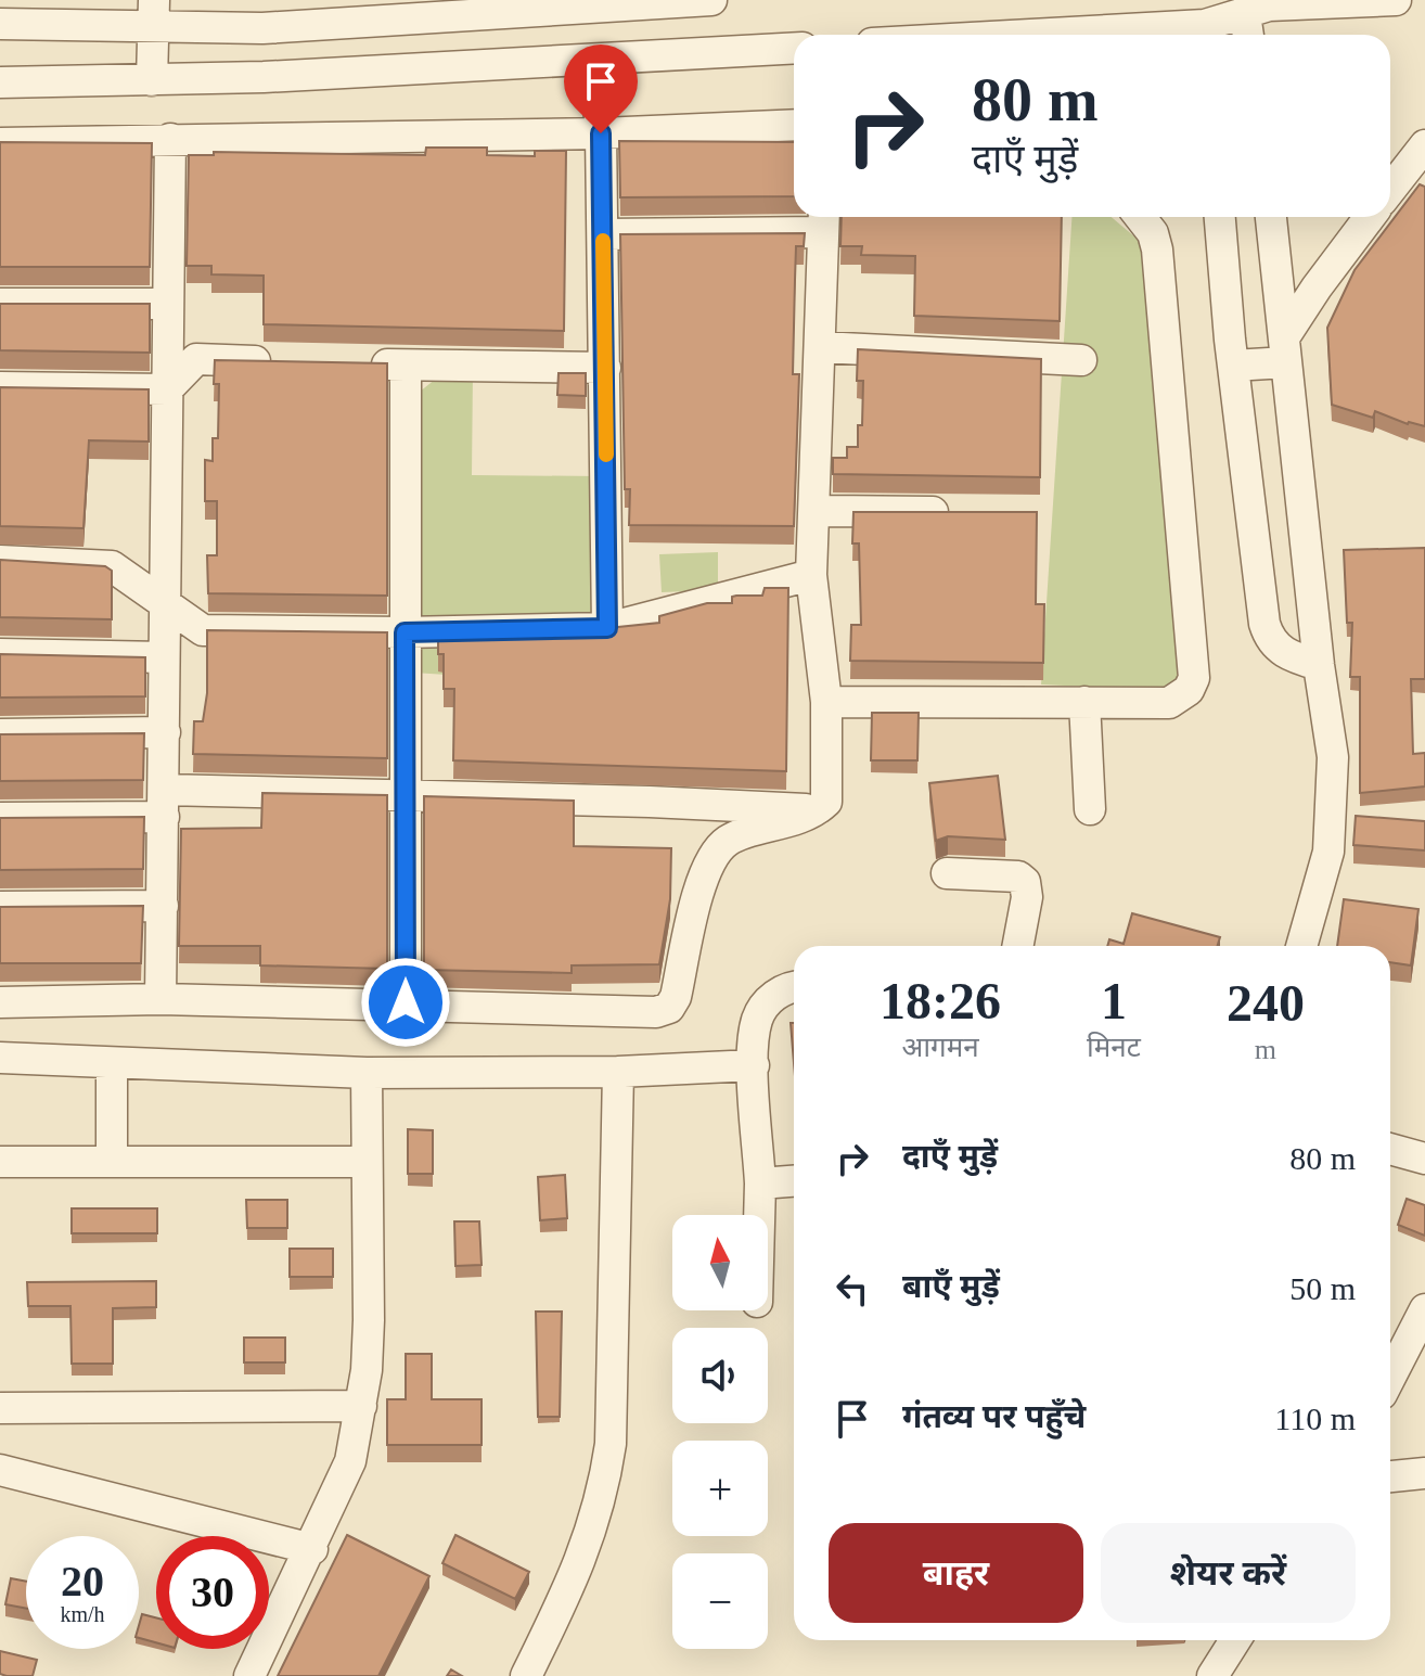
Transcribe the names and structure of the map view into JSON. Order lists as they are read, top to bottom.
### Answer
{
  "north": "top",
  "page": {
    "turn": ["80 m", "दाएँ मुड़ें"],
    "eta": [
      "18:26",
      "आगमन",
      "1",
      "मिनट",
      "240",
      "m"
    ],
    "list": [
      {
        "name": "दाएँ मुड़ें",
        "value": "80 m"
      },
      {
        "name": "बाएँ मुड़ें",
        "value": "50 m"
      },
      {
        "name": "गंतव्य पर पहुँचे",
        "value": "110 m"
      }
    ],
    "map_buttons": ["+", "−"],
    "buttons": ["बाहर", "शेयर करें"],
    "speed": "20 km/h",
    "limit": "30"
  }
}
